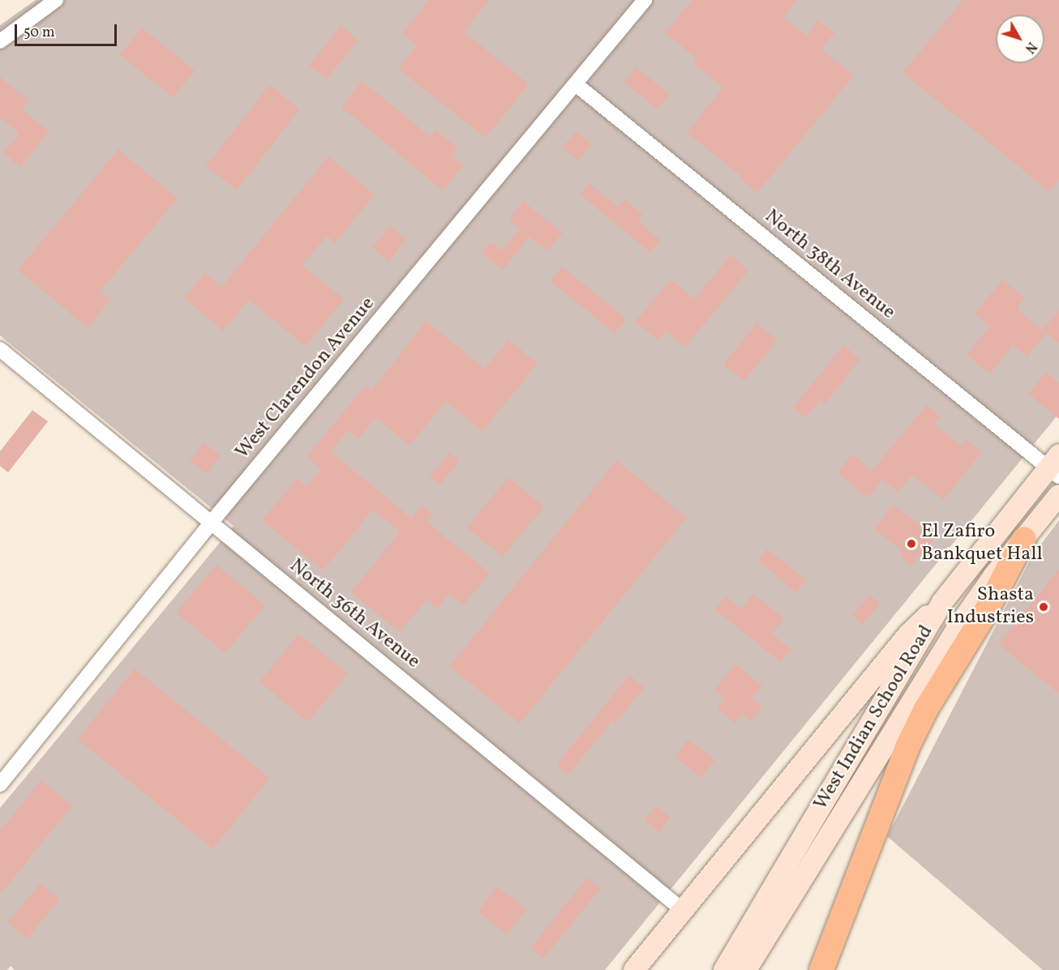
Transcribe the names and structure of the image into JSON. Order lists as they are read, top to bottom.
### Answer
{
  "streets": {
    "main road": ["West Indian School Road"],
    "street": ["North 38th Avenue", "West Clarendon Avenue", "North 36th Avenue"]
  },
  "crossings": [
    ["North 38th Avenue", "West Clarendon Avenue"],
    ["North 38th Avenue", "West Indian School Road"],
    ["West Clarendon Avenue", "North 36th Avenue"]
  ],
  "places": ["El Zafiro Bankquet Hall", "Shasta Industries"],
  "scale_bar": "50 m",
  "north": "bottom right"
}
